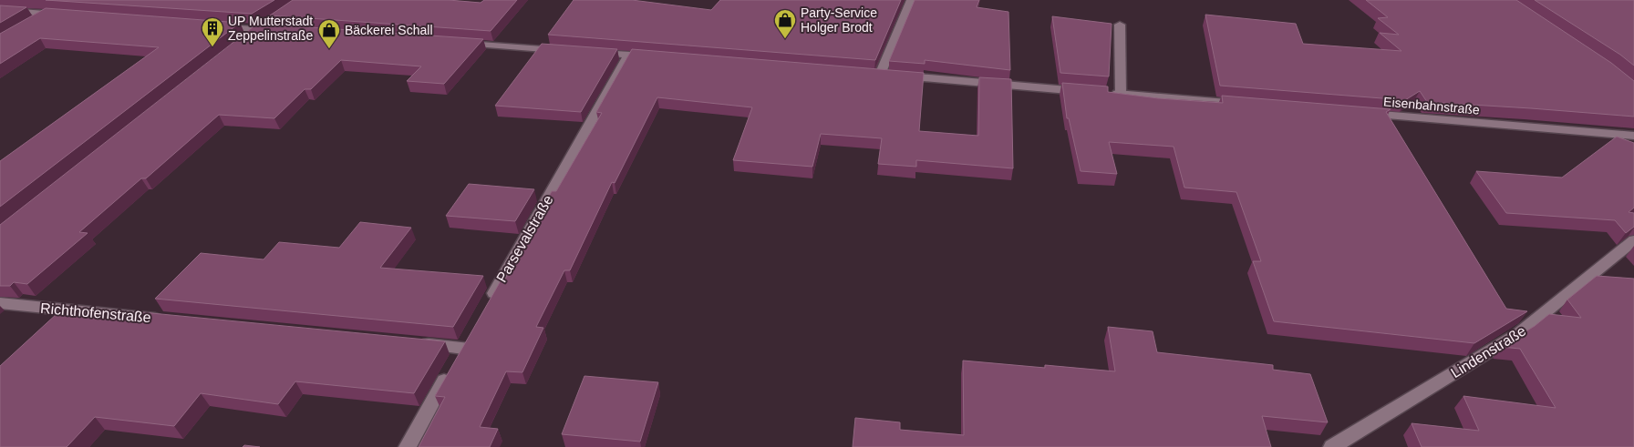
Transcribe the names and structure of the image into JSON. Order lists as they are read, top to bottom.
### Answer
{
  "streets": {
    "street": [
      "Eisenbahnstraße",
      "Parsevalstraße",
      "Richthofenstraße",
      "Lindenstraße"
    ]
  },
  "places": {
    "shop": ["Party-Service Holger Brodt", "Bäckerei Schall"],
    "building": ["UP Mutterstadt Zeppelinstraße"]
  }
}
